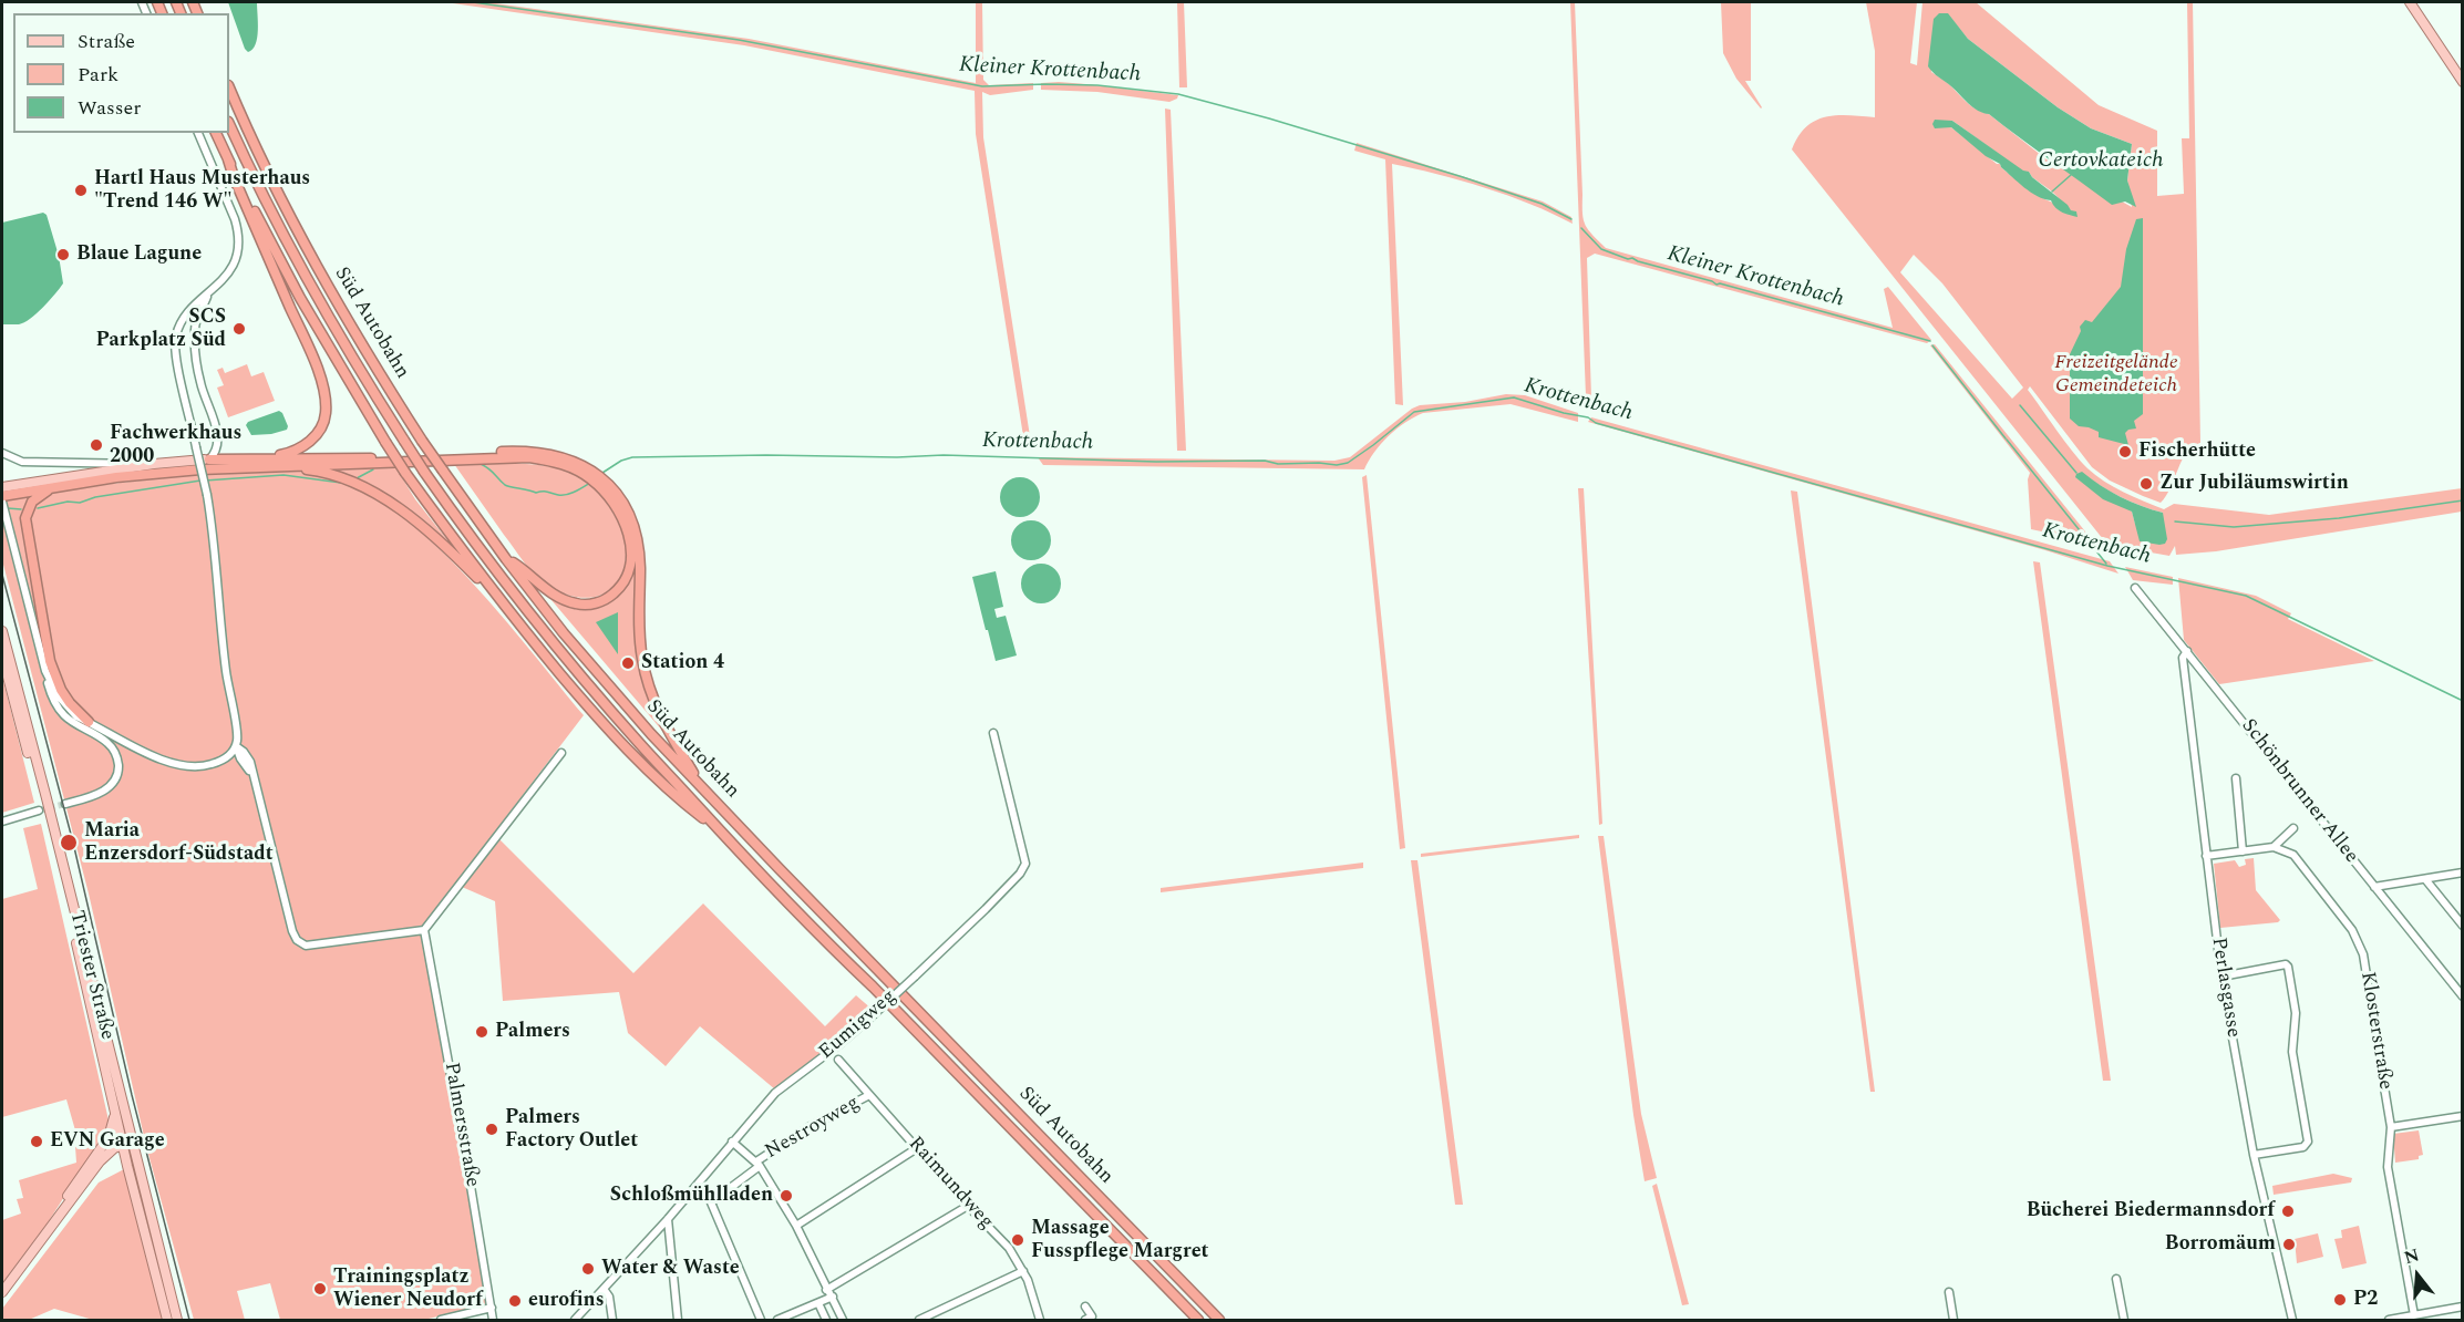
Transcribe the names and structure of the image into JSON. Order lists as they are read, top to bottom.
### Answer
{
  "streets": {
    "highway": ["Süd Autobahn"],
    "main road": ["Triester Straße"],
    "street": [
      "Schönbrunner Allee",
      "Perlasgasse",
      "Eumigweg",
      "Klosterstraße",
      "Palmersstraße",
      "Nestroyweg",
      "Raimundweg"
    ]
  },
  "crossings": [
    ["Schönbrunner Allee", "Perlasgasse"],
    ["Nestroyweg", "Raimundweg"]
  ],
  "water": ["Kleiner Krottenbach", "Certovkateich", "Krottenbach"],
  "parks": ["Freizeitgelände Gemeindeteich"],
  "places": [
    "Hartl Haus Musterhaus \"Trend 146 W\"",
    "Blaue Lagune",
    "SCS Parkplatz Süd",
    "Fachwerkhaus 2000",
    "Fischerhütte",
    "Zur Jubiläumswirtin",
    "Station 4",
    "Maria Enzersdorf-Südstadt",
    "Palmers",
    "Palmers Factory Outlet",
    "EVN Garage",
    "Schloßmühlladen",
    "Bücherei Biedermannsdorf",
    "Massage Fusspflege Margret",
    "Borromäum",
    "Water & Waste",
    "Trainingsplatz Wiener Neudorf",
    "P2",
    "eurofins"
  ],
  "legend": ["Straße", "Park", "Wasser"],
  "north": "top"
}
